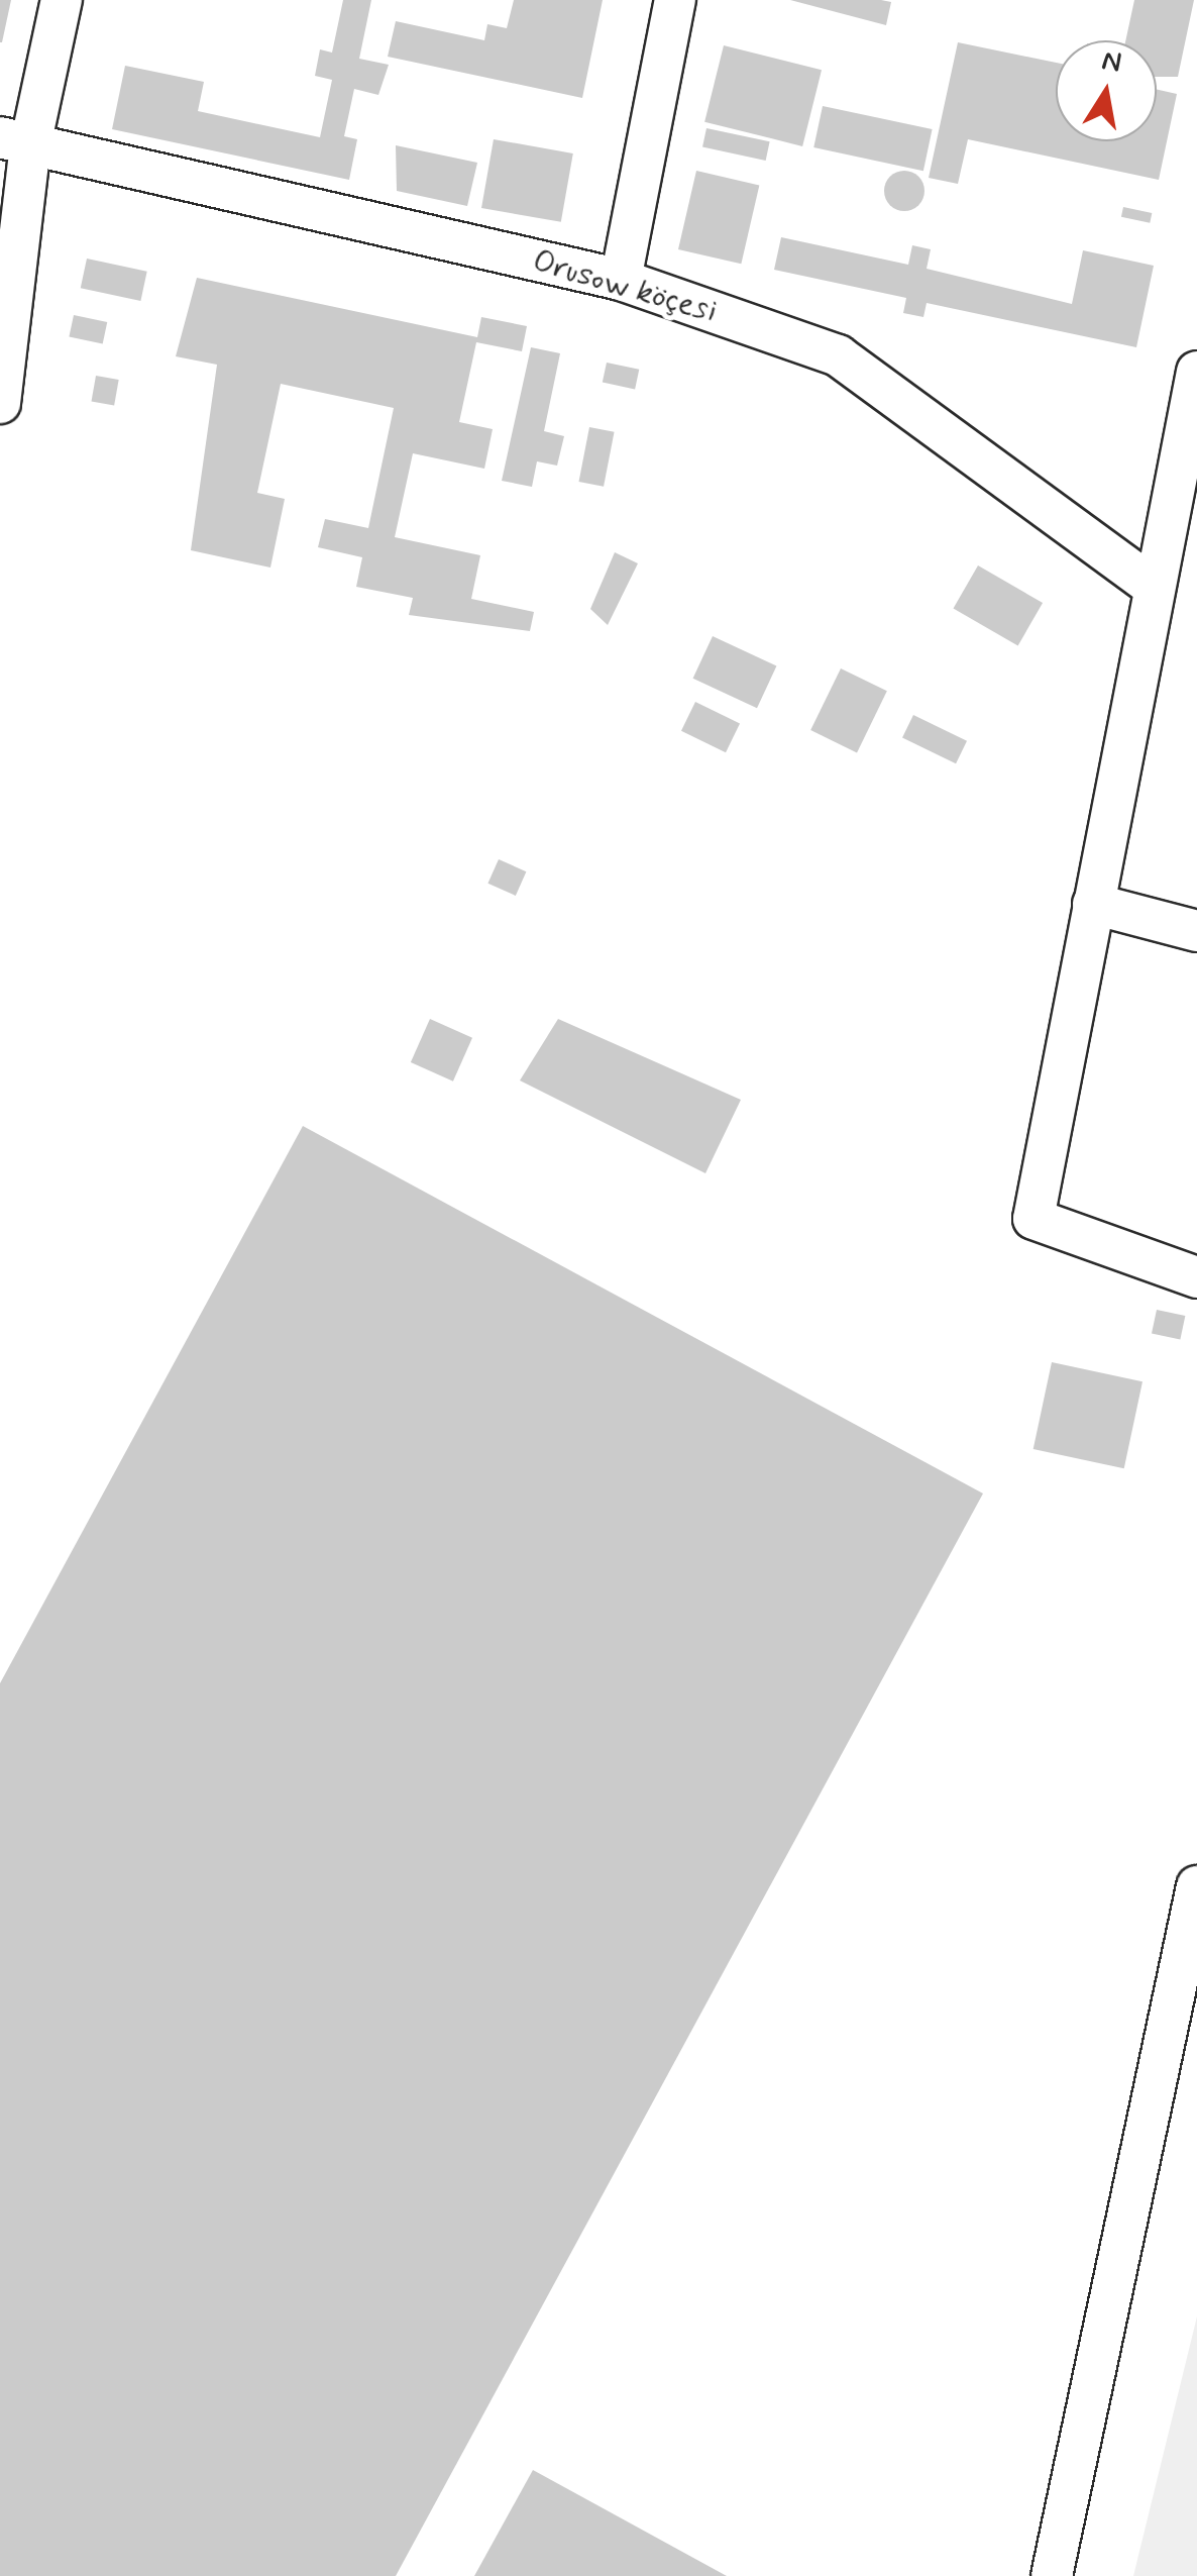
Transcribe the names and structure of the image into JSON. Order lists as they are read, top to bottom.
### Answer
{
  "streets": {
    "street": ["Orusow köçesi"]
  },
  "north": "top"
}
